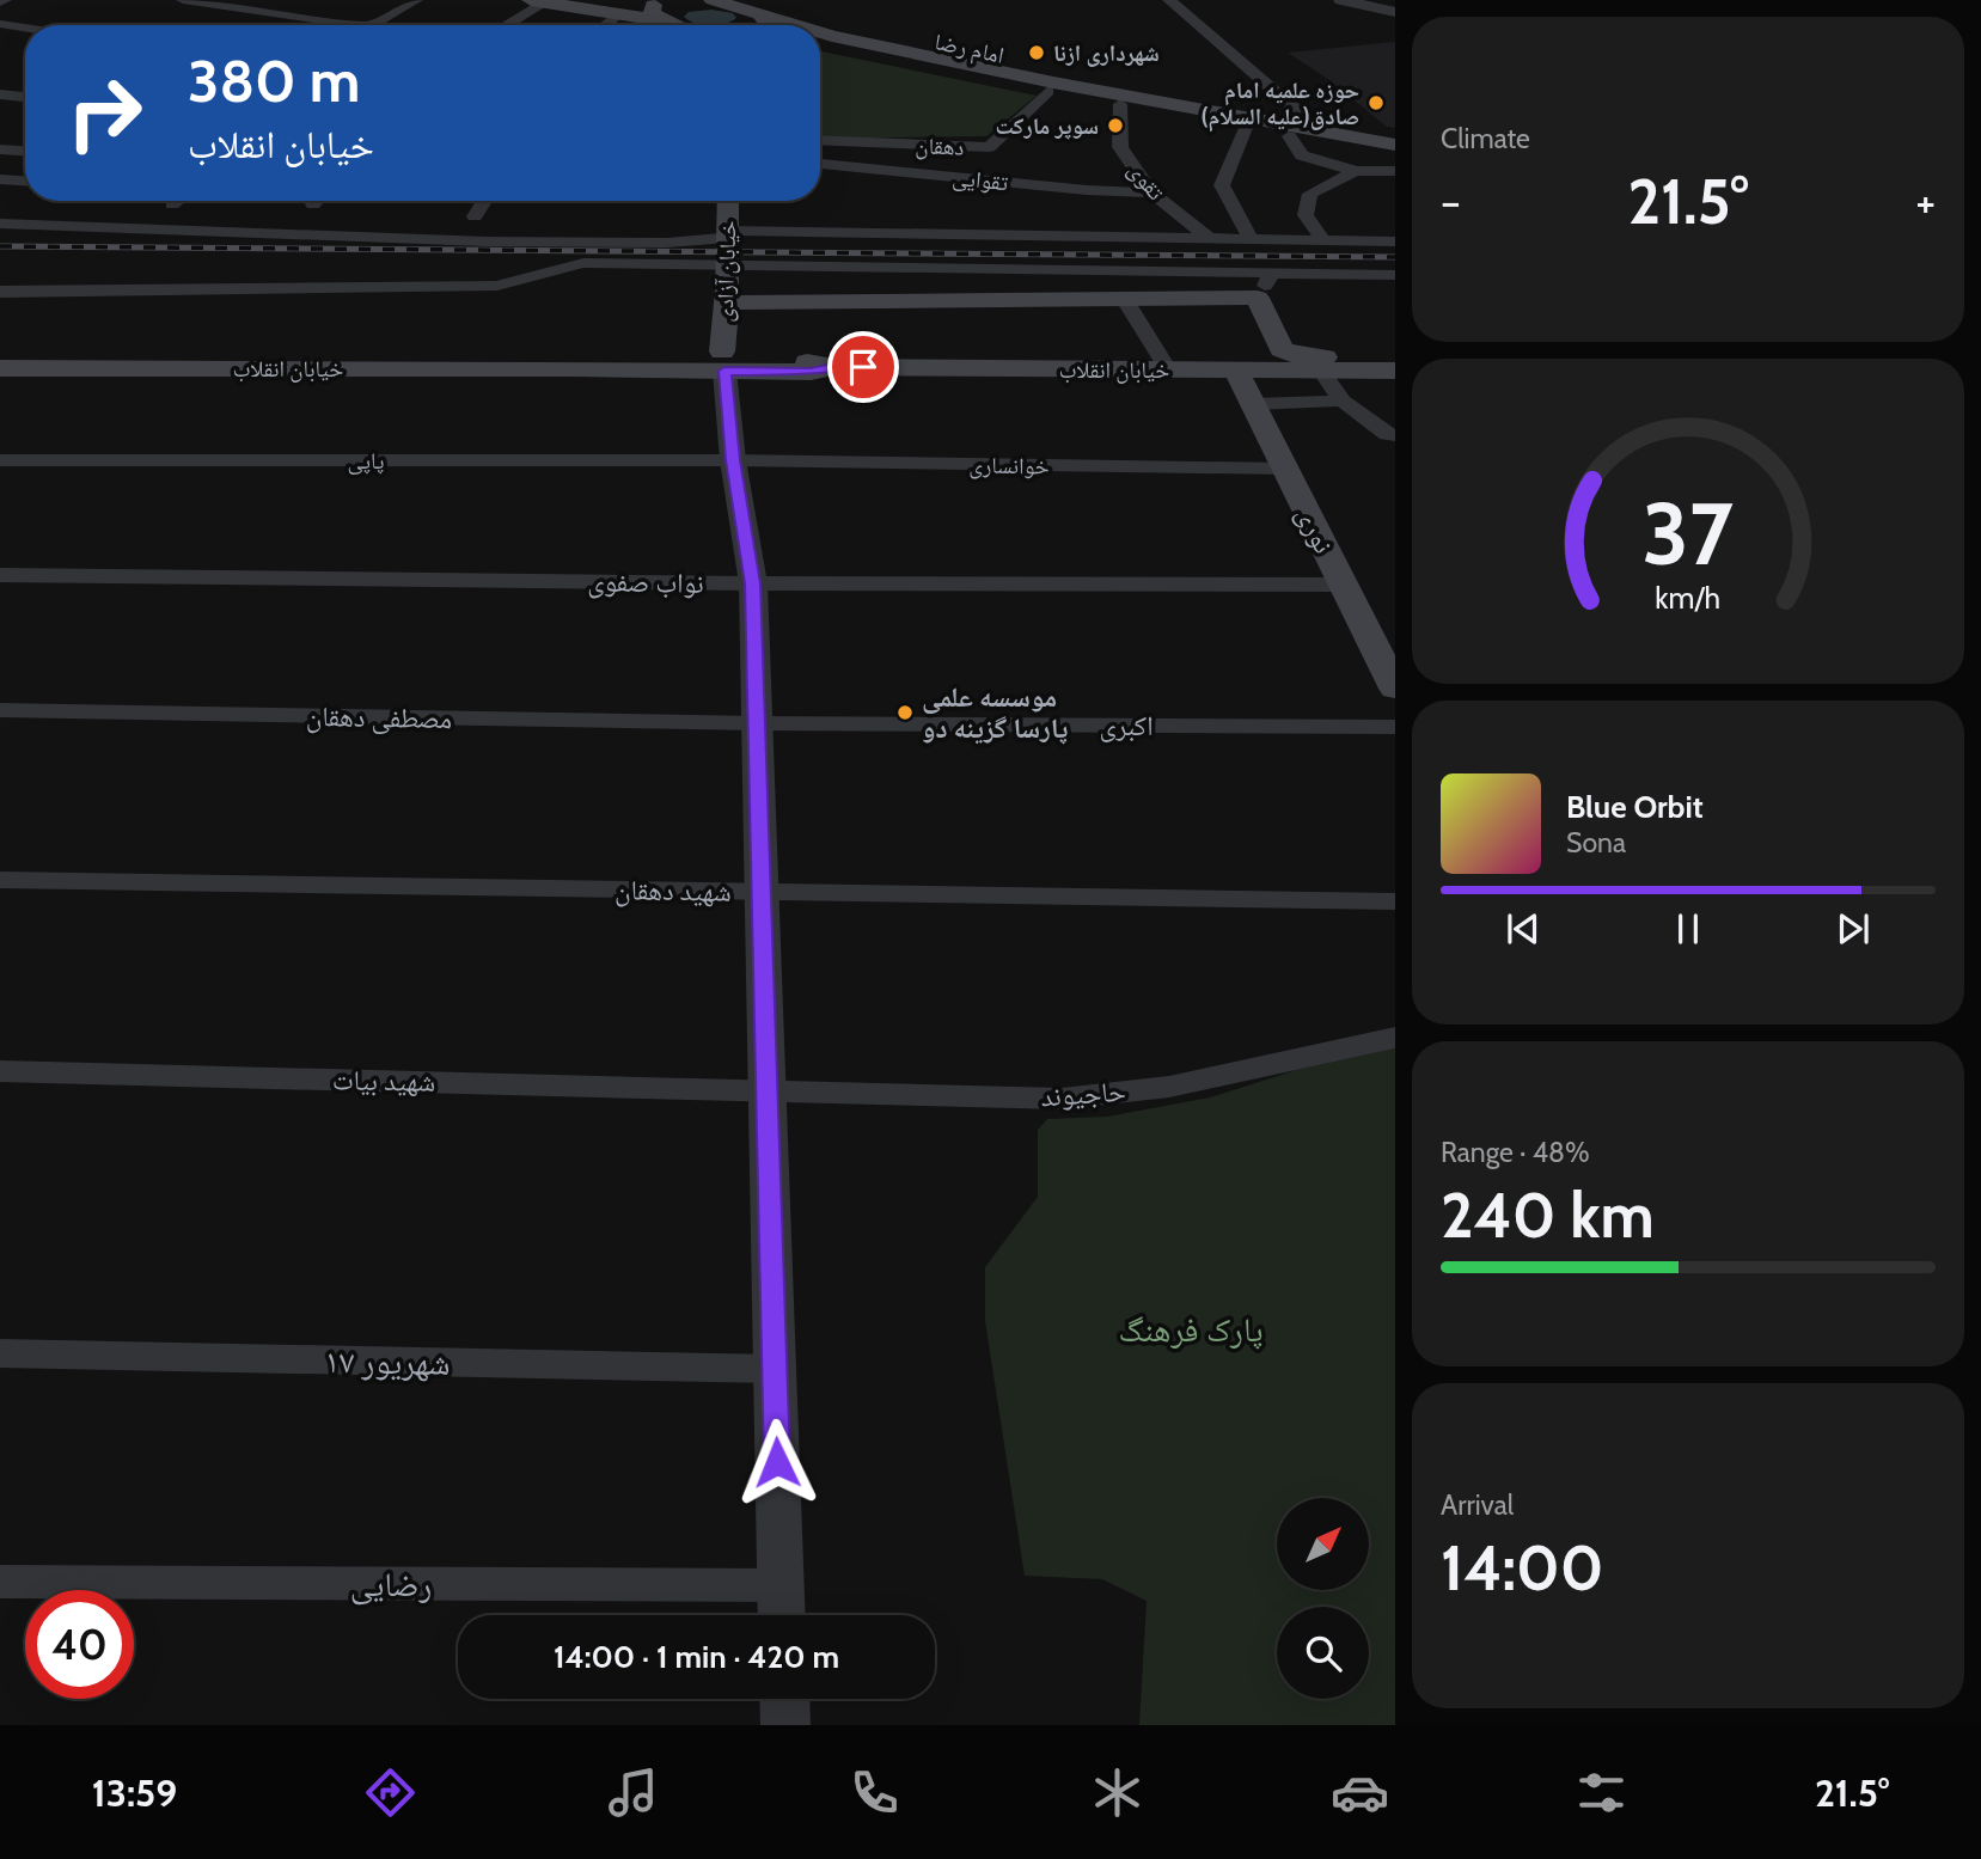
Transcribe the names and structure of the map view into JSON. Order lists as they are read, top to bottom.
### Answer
{
  "streets": {
    "main road": [
      "امام رضا",
      "خیابان آزادی",
      "خیابان انقلاب",
      "نوری"
    ],
    "street": [
      "دهقان",
      "تقوایی",
      "تقوی",
      "پاپی",
      "خوانساری",
      "نواب صفوی",
      "مصطفی دهقان",
      "اکبری",
      "شهید دهقان",
      "شهید بیات",
      "حاجیوند",
      "۱۷ شهریور",
      "رضایی"
    ]
  },
  "crossings": [
    ["امام رضا", "دهقان"],
    ["امام رضا", "تقوی"],
    ["تقوایی", "تقوی"],
    ["خیابان آزادی", "خیابان انقلاب"],
    ["خیابان آزادی", "پاپی"],
    ["خیابان آزادی", "خوانساری"],
    ["خیابان آزادی", "نواب صفوی"],
    ["خیابان آزادی", "مصطفی دهقان"],
    ["خیابان آزادی", "اکبری"],
    ["خیابان آزادی", "شهید دهقان"],
    ["خیابان آزادی", "شهید بیات"],
    ["خیابان آزادی", "حاجیوند"],
    ["خیابان آزادی", "۱۷ شهریور"],
    ["خیابان آزادی", "رضایی"],
    ["خیابان انقلاب", "نوری"],
    ["پاپی", "خوانساری"],
    ["خوانساری", "نوری"],
    ["نوری", "نواب صفوی"],
    ["مصطفی دهقان", "اکبری"],
    ["شهید بیات", "حاجیوند"]
  ],
  "parks": ["پارک فرهنگ"],
  "places": [
    "شهرداری ازنا",
    "حوزه علمیه امام صادق(علیه السلام)",
    "سوپر مارکت",
    "موسسه علمی پارسا گزینه دو"
  ],
  "north": "top right",
  "page": {
    "tile": [
      "Climate",
      ["Range · 48%", "240 km"],
      ["Arrival", "14:00"]
    ],
    "turn": ["380 m", "خیابان انقلاب"],
    "heat": ["−", "21.5°", "+"],
    "song": ["Blue Orbit", "Sona"],
    "limit": "40",
    "trip": "14:00 · 1 min · 420 m",
    "tabs": ["13:59", "21.5°"],
    "gauge": ["37", "km/h"]
  }
}
